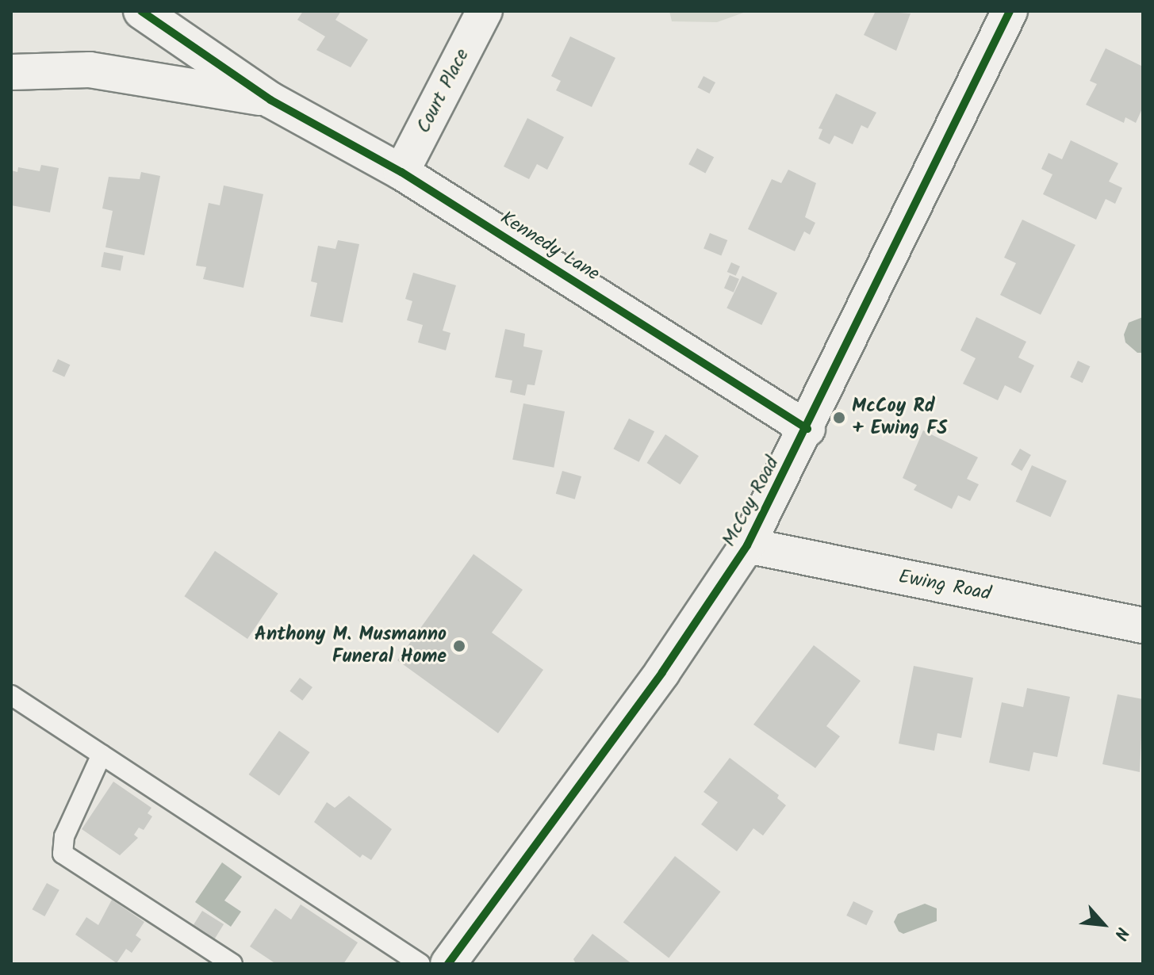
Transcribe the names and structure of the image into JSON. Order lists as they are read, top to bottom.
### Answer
{
  "streets": {
    "street": [
      "Court Place",
      "Kennedy Lane",
      "McCoy Road",
      "Ewing Road"
    ]
  },
  "crossings": [
    ["Court Place", "Kennedy Lane"],
    ["Kennedy Lane", "McCoy Road"],
    ["McCoy Road", "Ewing Road"]
  ],
  "places": ["McCoy Rd + Ewing FS", "Anthony M. Musmanno Funeral Home"],
  "north": "bottom right"
}
